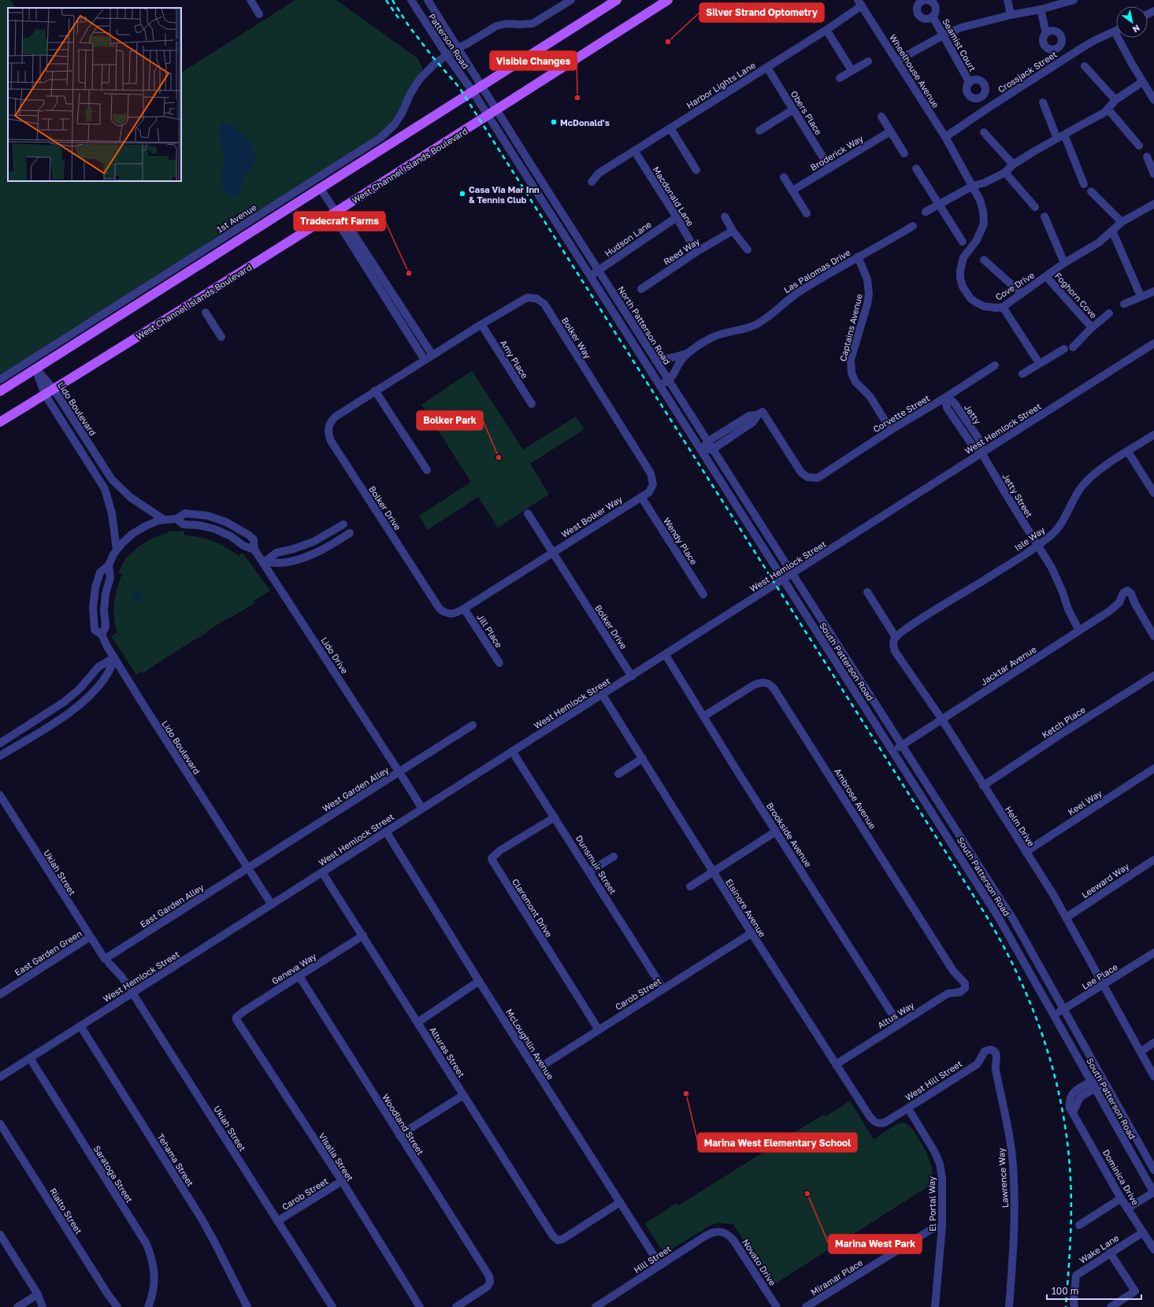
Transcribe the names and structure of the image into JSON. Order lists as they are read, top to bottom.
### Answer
{
  "streets": {
    "main road": ["West Channel Islands Boulevard"],
    "street": [
      "Patterson Road",
      "Seamist Court",
      "Wheelhouse Avenue",
      "Crossjack Street",
      "Harbor Lights Lane",
      "Obers Place",
      "Broderick Way",
      "Macdonald Lane",
      "1st Avenue",
      "Hudson Lane",
      "Reed Way",
      "Las Palomas Drive",
      "Cove Drive",
      "Foghorn Cove",
      "North Patterson Road",
      "Captains Avenue",
      "Bolker Way",
      "Amy Place",
      "Lido Boulevard",
      "Corvette Street",
      "Jetty",
      "West Hemlock Street",
      "Jetty Street",
      "Bolker Drive",
      "West Bolker Way",
      "Isle Way",
      "Wendy Place",
      "Jill Place",
      "Lido Drive",
      "South Patterson Road",
      "Jacktar Avenue",
      "Ketch Place",
      "West Garden Alley",
      "Ambrose Avenue",
      "Keel Way",
      "Helm Drive",
      "Brookside Avenue",
      "Dunsmuir Street",
      "Ukiah Street",
      "Leeward Way",
      "East Garden Alley",
      "Claremont Drive",
      "Elsinore Avenue",
      "East Garden Green",
      "Geneva Way",
      "Lee Place",
      "Carob Street",
      "Altus Way",
      "McLoughlin Avenue",
      "Alturas Street",
      "West Hill Street",
      "Woodland Street",
      "Visalia Street",
      "Tehama Street",
      "Saratoga Street",
      "Dominica Drive",
      "Lawrence Way",
      "El Portal Way",
      "Rialto Street",
      "Wake Lane",
      "Hill Street",
      "Novato Drive",
      "Miramar Place"
    ]
  },
  "crossings": [
    ["Patterson Road", "1st Avenue"],
    ["Patterson Road", "North Patterson Road"],
    ["Wheelhouse Avenue", "Crossjack Street"],
    ["Wheelhouse Avenue", "Harbor Lights Lane"],
    ["Wheelhouse Avenue", "Cove Drive"],
    ["Harbor Lights Lane", "Obers Place"],
    ["Harbor Lights Lane", "Macdonald Lane"],
    ["Obers Place", "Broderick Way"],
    ["West Channel Islands Boulevard", "North Patterson Road"],
    ["West Channel Islands Boulevard", "Lido Boulevard"],
    ["Macdonald Lane", "Hudson Lane"],
    ["Macdonald Lane", "Reed Way"],
    ["Hudson Lane", "North Patterson Road"],
    ["Las Palomas Drive", "North Patterson Road"],
    ["Las Palomas Drive", "Captains Avenue"],
    ["Cove Drive", "Foghorn Cove"],
    ["North Patterson Road", "West Hemlock Street"],
    ["North Patterson Road", "South Patterson Road"],
    ["Captains Avenue", "Corvette Street"],
    ["Bolker Way", "Amy Place"],
    ["Bolker Way", "Bolker Drive"],
    ["Bolker Way", "West Bolker Way"],
    ["Bolker Way", "Wendy Place"],
    ["Lido Boulevard", "West Hemlock Street"],
    ["Lido Boulevard", "Lido Drive"],
    ["Lido Boulevard", "West Garden Alley"],
    ["Lido Boulevard", "East Garden Alley"],
    ["Corvette Street", "Jetty"],
    ["Jetty", "West Hemlock Street"],
    ["Jetty", "Jetty Street"],
    ["West Hemlock Street", "Jetty Street"],
    ["West Hemlock Street", "Bolker Drive"],
    ["West Hemlock Street", "Lido Drive"],
    ["West Hemlock Street", "South Patterson Road"],
    ["West Hemlock Street", "Brookside Avenue"],
    ["West Hemlock Street", "Dunsmuir Street"],
    ["West Hemlock Street", "Ukiah Street"],
    ["West Hemlock Street", "Elsinore Avenue"],
    ["West Hemlock Street", "McLoughlin Avenue"],
    ["West Hemlock Street", "Alturas Street"],
    ["West Hemlock Street", "Tehama Street"],
    ["West Hemlock Street", "Saratoga Street"],
    ["Jetty Street", "Isle Way"],
    ["Jetty Street", "Jacktar Avenue"],
    ["Bolker Drive", "West Bolker Way"],
    ["Bolker Drive", "Jill Place"],
    ["West Bolker Way", "Wendy Place"],
    ["Isle Way", "Helm Drive"],
    ["Lido Drive", "West Garden Alley"],
    ["South Patterson Road", "Jacktar Avenue"],
    ["South Patterson Road", "Lee Place"],
    ["South Patterson Road", "Dominica Drive"],
    ["Jacktar Avenue", "Helm Drive"],
    ["Ketch Place", "Helm Drive"],
    ["West Garden Alley", "East Garden Alley"],
    ["Ambrose Avenue", "Brookside Avenue"],
    ["Ambrose Avenue", "Altus Way"],
    ["Keel Way", "Helm Drive"],
    ["Helm Drive", "Leeward Way"],
    ["Helm Drive", "Lee Place"],
    ["Brookside Avenue", "Altus Way"],
    ["Dunsmuir Street", "Claremont Drive"],
    ["Dunsmuir Street", "Carob Street"],
    ["Ukiah Street", "East Garden Alley"],
    ["Ukiah Street", "East Garden Green"],
    ["Ukiah Street", "Carob Street"],
    ["Claremont Drive", "Carob Street"],
    ["Elsinore Avenue", "Carob Street"],
    ["Elsinore Avenue", "Altus Way"],
    ["Elsinore Avenue", "West Hill Street"],
    ["Geneva Way", "Alturas Street"],
    ["Geneva Way", "Woodland Street"],
    ["Geneva Way", "Visalia Street"],
    ["Carob Street", "McLoughlin Avenue"],
    ["Carob Street", "Visalia Street"],
    ["McLoughlin Avenue", "Alturas Street"],
    ["McLoughlin Avenue", "Hill Street"],
    ["West Hill Street", "Lawrence Way"],
    ["West Hill Street", "El Portal Way"],
    ["Dominica Drive", "Wake Lane"],
    ["El Portal Way", "Miramar Place"],
    ["Hill Street", "Novato Drive"]
  ],
  "places": [
    "Silver Strand Optometry",
    "Visible Changes",
    "McDonald's",
    "Casa Via Mar Inn & Tennis Club",
    "Tradecraft Farms",
    "Bolker Park",
    "Marina West Elementary School",
    "Marina West Park"
  ],
  "scale_bar": "100 m",
  "north": "bottom right"
}
